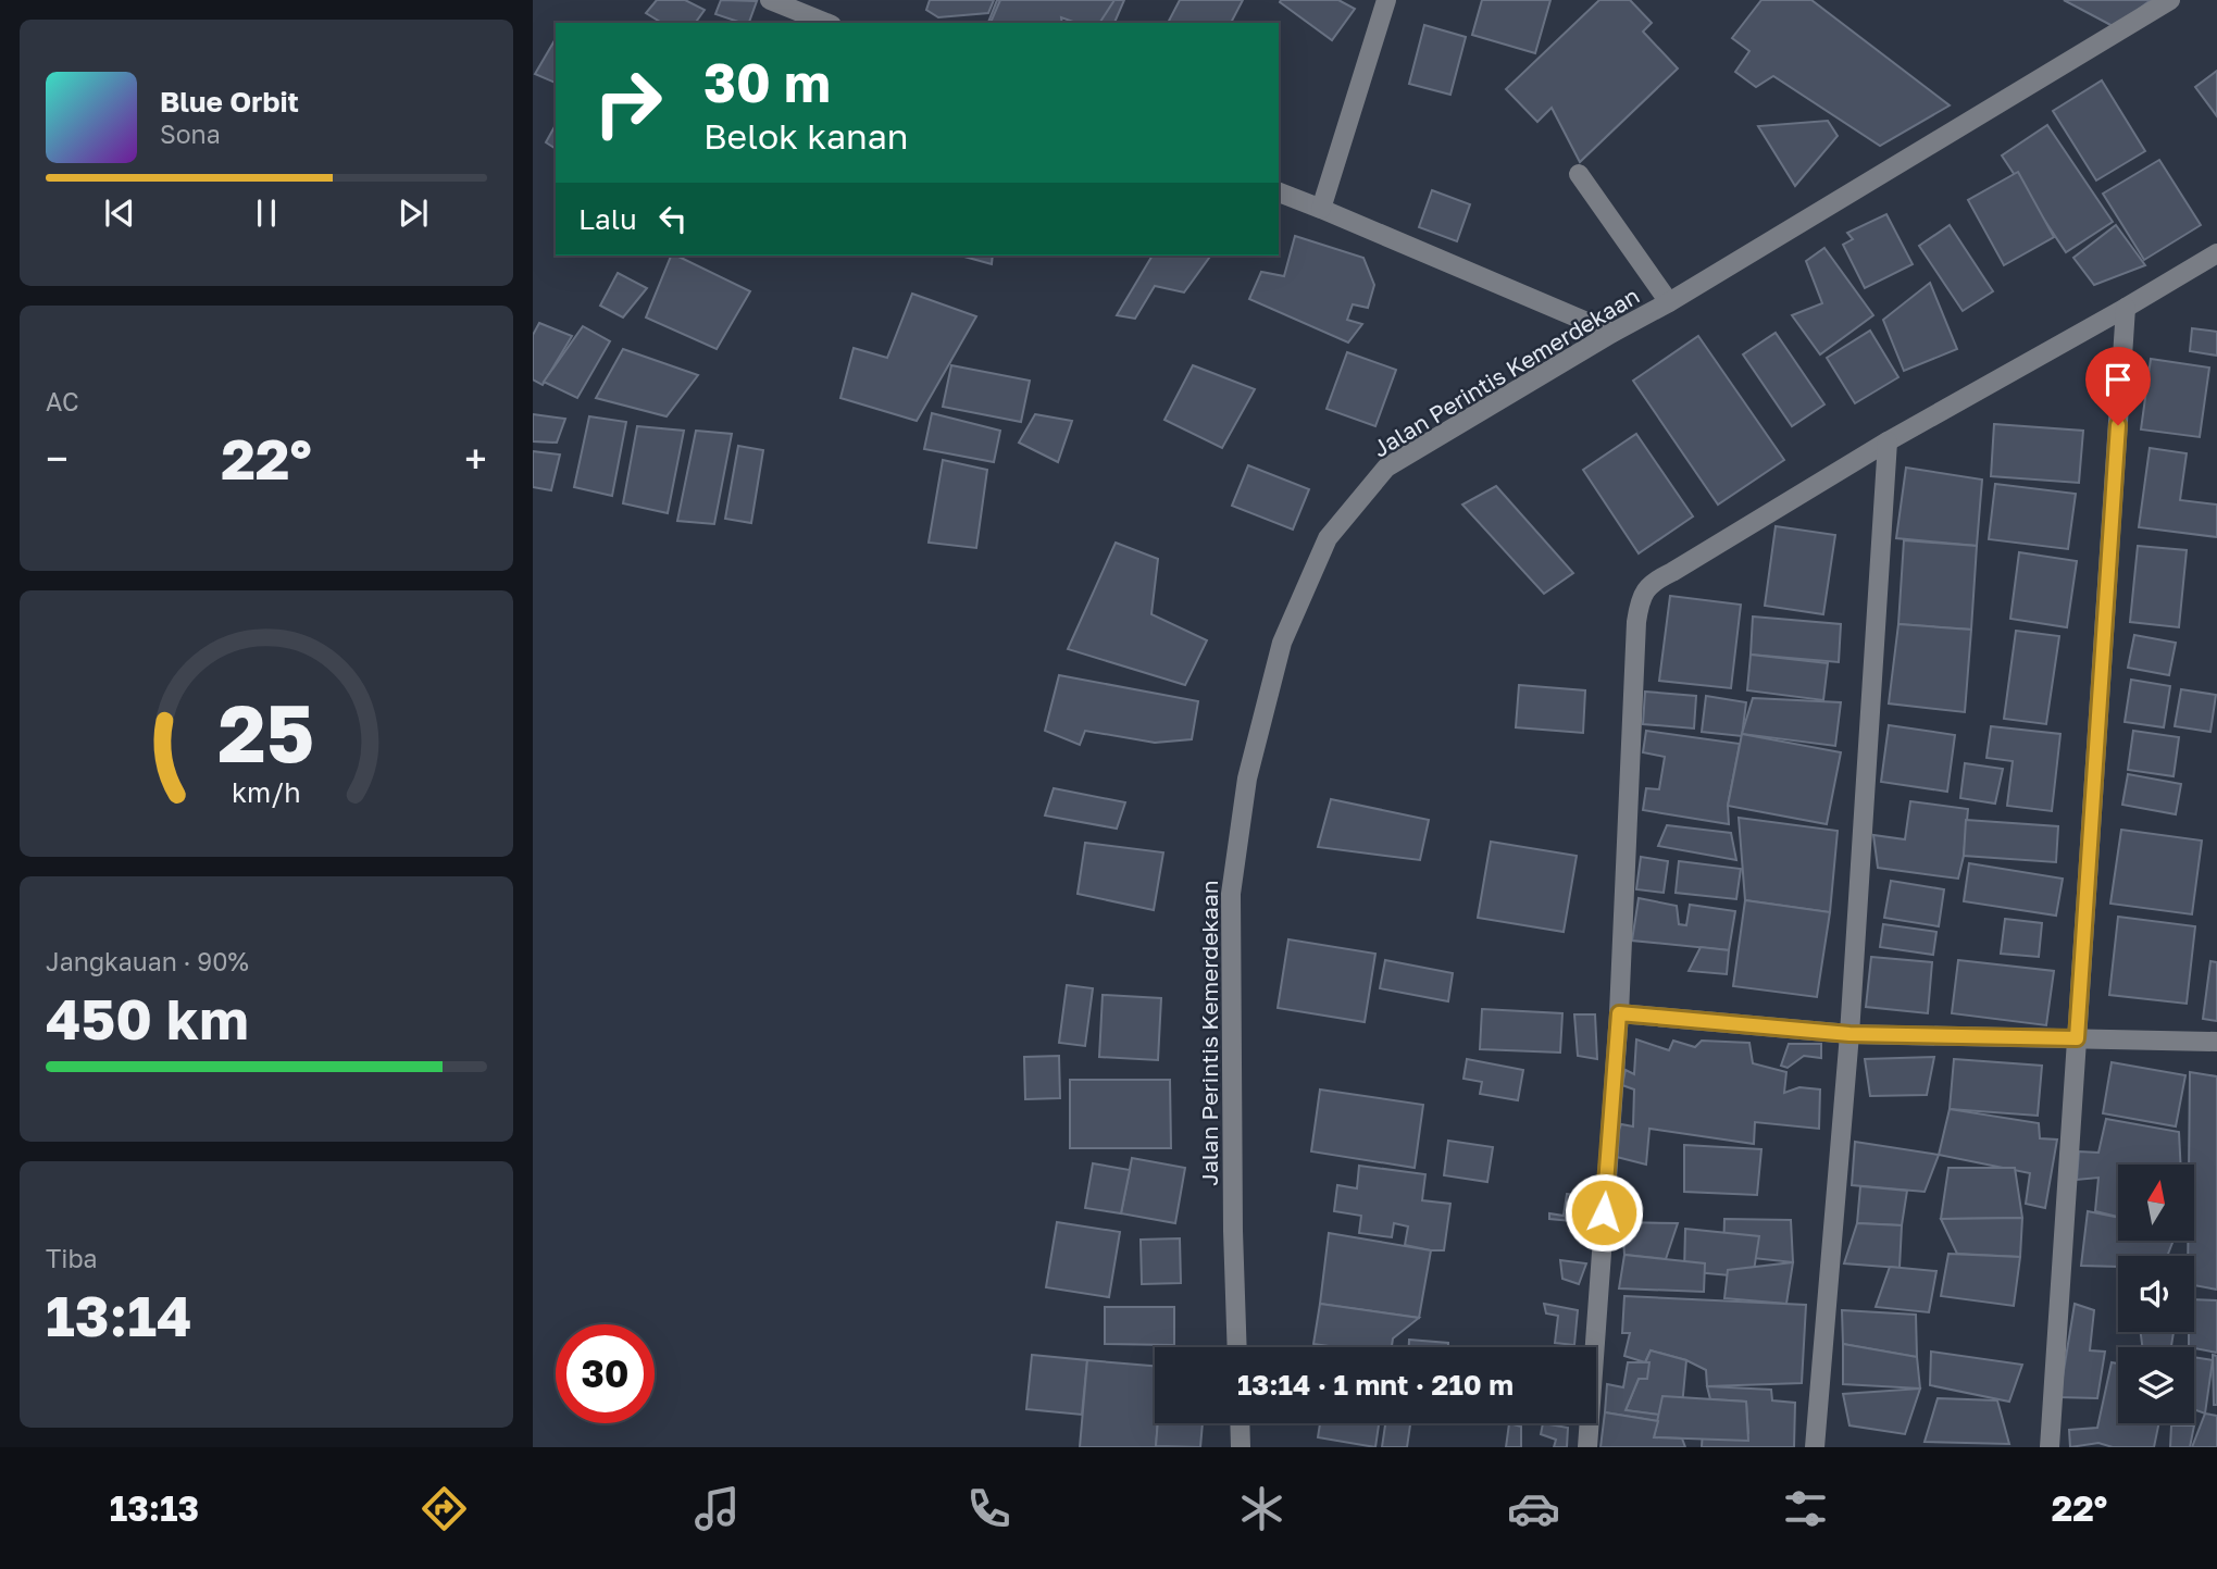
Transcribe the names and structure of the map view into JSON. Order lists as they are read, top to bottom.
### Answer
{
  "streets": {
    "street": ["Jalan Perintis Kemerdekaan"]
  },
  "north": "top",
  "page": {
    "turn": ["30 m", "Belok kanan"],
    "song": ["Blue Orbit", "Sona"],
    "then": "Lalu",
    "tile": [
      "AC",
      ["Jangkauan · 90%", "450 km"],
      ["Tiba", "13:14"]
    ],
    "heat": ["−", "22°", "+"],
    "limit": "30",
    "trip": "13:14 · 1 mnt · 210 m",
    "tabs": ["13:13", "22°"],
    "gauge": ["25", "km/h"]
  }
}
